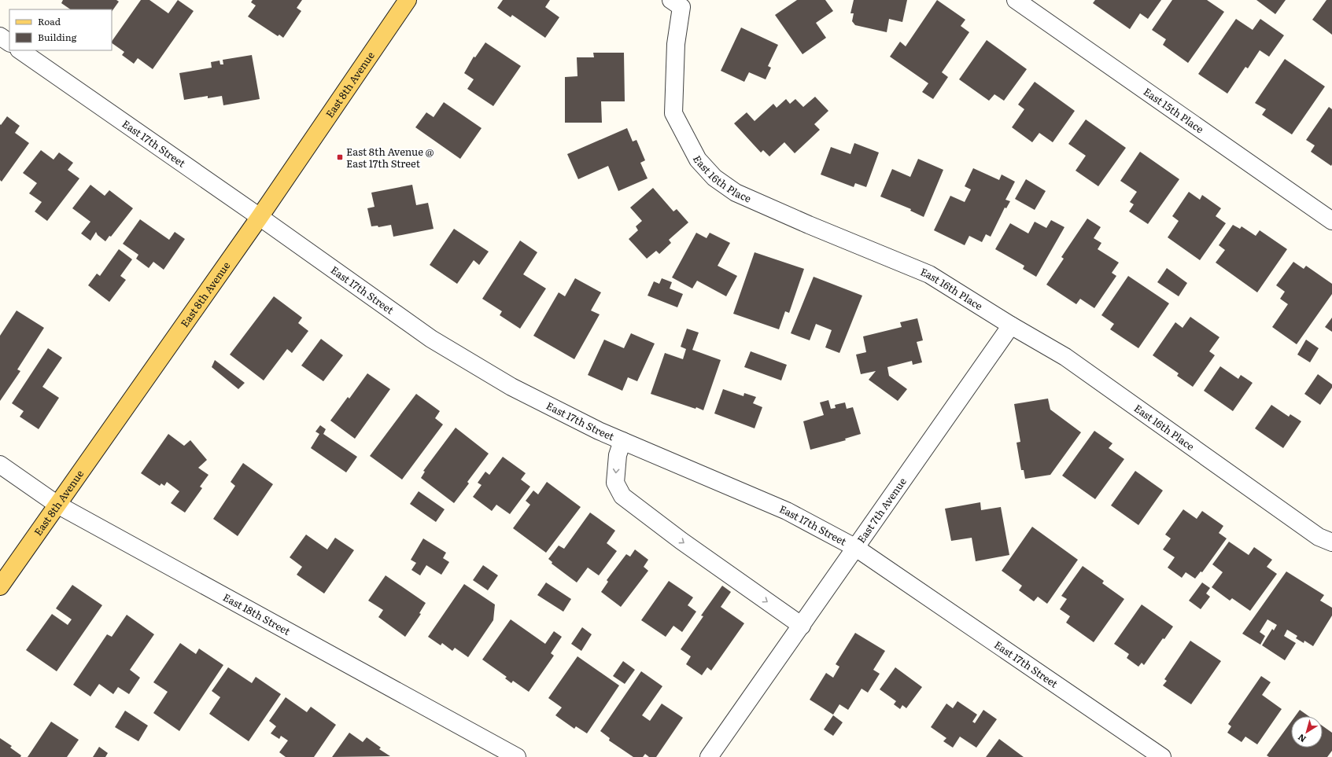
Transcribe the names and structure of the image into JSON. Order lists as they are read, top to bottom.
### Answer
{
  "streets": {
    "main road": ["East 8th Avenue"],
    "street": [
      "East 15th Place",
      "East 17th Street",
      "East 16th Place",
      "East 7th Avenue",
      "East 18th Street"
    ]
  },
  "crossings": [
    ["East 8th Avenue", "East 17th Street"],
    ["East 8th Avenue", "East 18th Street"],
    ["East 17th Street", "East 7th Avenue"],
    ["East 16th Place", "East 7th Avenue"]
  ],
  "places": {
    "transit": ["East 8th Avenue @ East 17th Street"]
  },
  "legend": ["Road", "Building"],
  "north": "bottom left"
}
